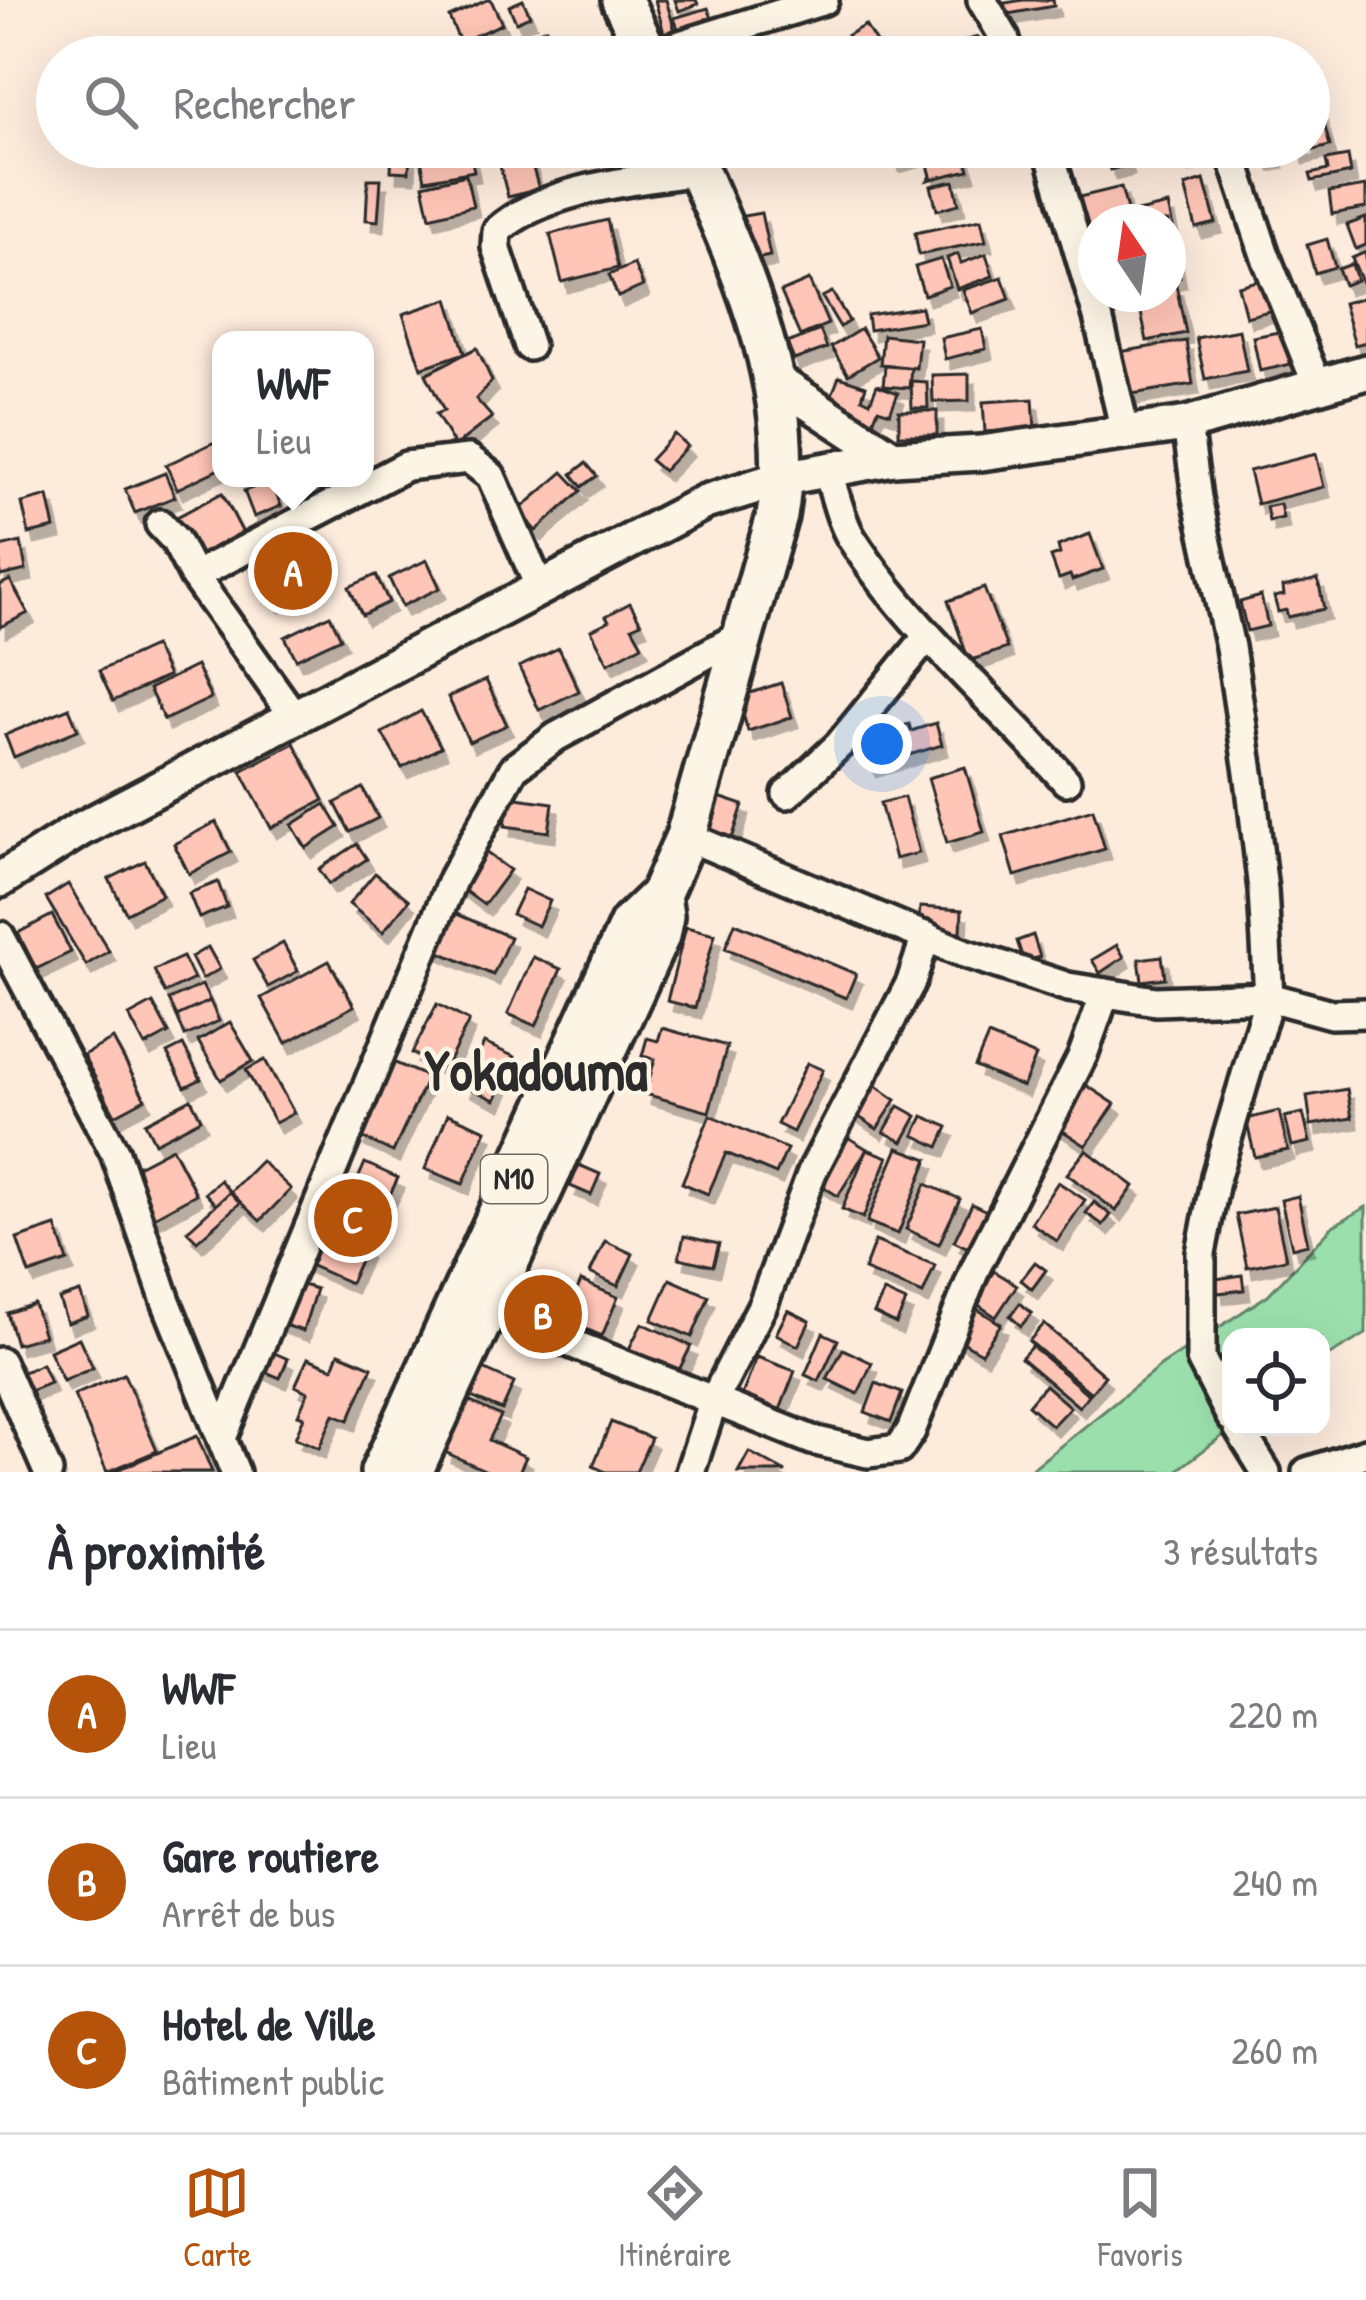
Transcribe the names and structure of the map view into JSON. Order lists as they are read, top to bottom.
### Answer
{
  "streets": {
    "highway": ["N10"]
  },
  "districts": ["Yokadouma"],
  "north": "top",
  "page": {
    "search": "Rechercher",
    "popup": ["WWF", "Lieu"],
    "pins": ["A", "C", "B"],
    "heading": ["À proximité", "3 résultats"],
    "list": [
      {
        "mark": "A",
        "name": "WWF",
        "note": "Lieu",
        "value": "220 m"
      },
      {
        "mark": "B",
        "name": "Gare routiere",
        "note": "Arrêt de bus",
        "value": "240 m"
      },
      {
        "mark": "C",
        "name": "Hotel de Ville",
        "note": "Bâtiment public",
        "value": "260 m"
      }
    ],
    "nav": ["Carte", "Itinéraire", "Favoris"]
  }
}
